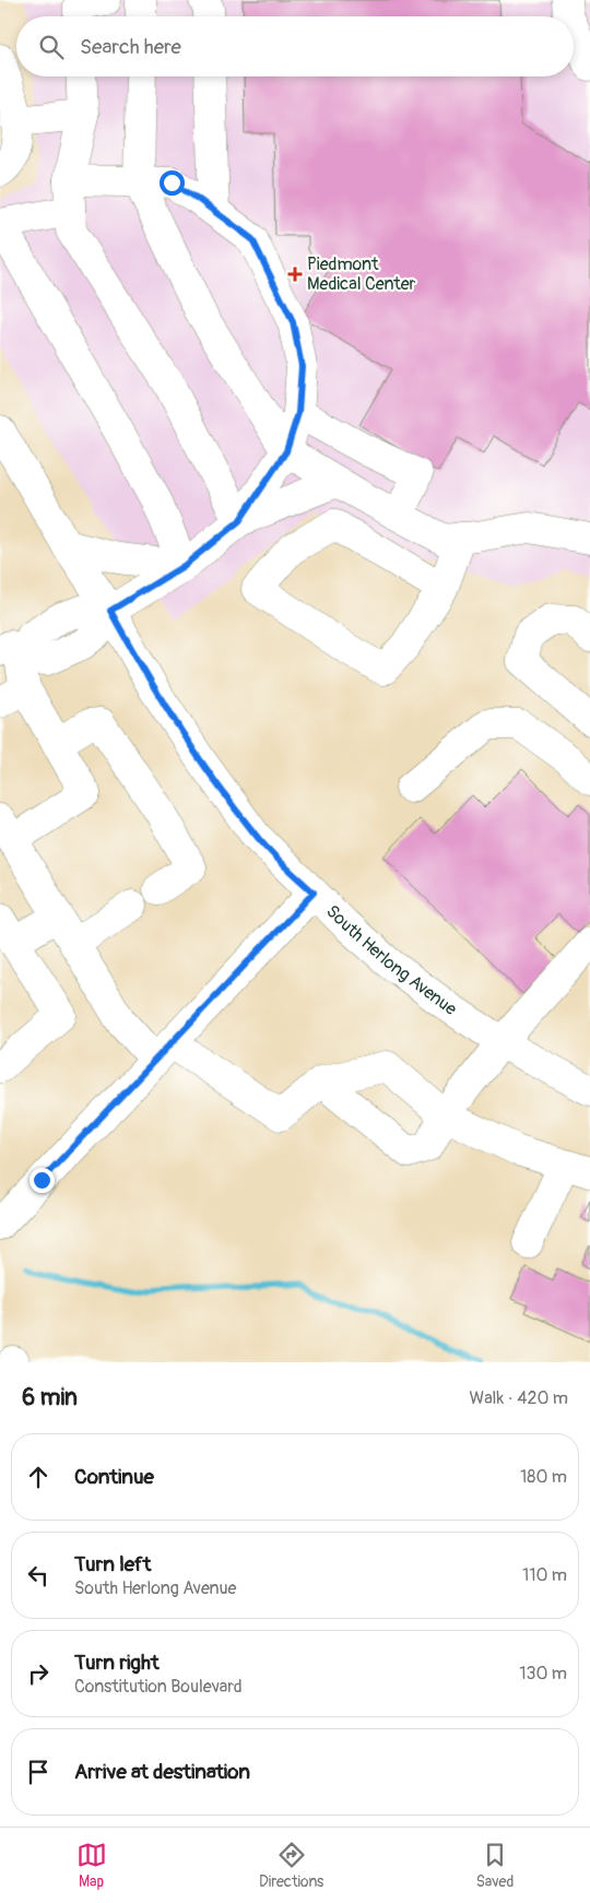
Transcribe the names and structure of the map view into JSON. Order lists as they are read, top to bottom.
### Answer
{
  "streets": {
    "street": ["South Herlong Avenue"]
  },
  "places": {
    "health": ["Piedmont Medical Center"]
  },
  "page": {
    "search": "Search here",
    "heading": ["6 min", "Walk · 420 m"],
    "list": [
      ["Continue", "180 m"],
      ["Turn left", "South Herlong Avenue", "110 m"],
      ["Turn right", "Constitution Boulevard", "130 m"],
      "Arrive at destination"
    ],
    "nav": ["Map", "Directions", "Saved"]
  }
}
